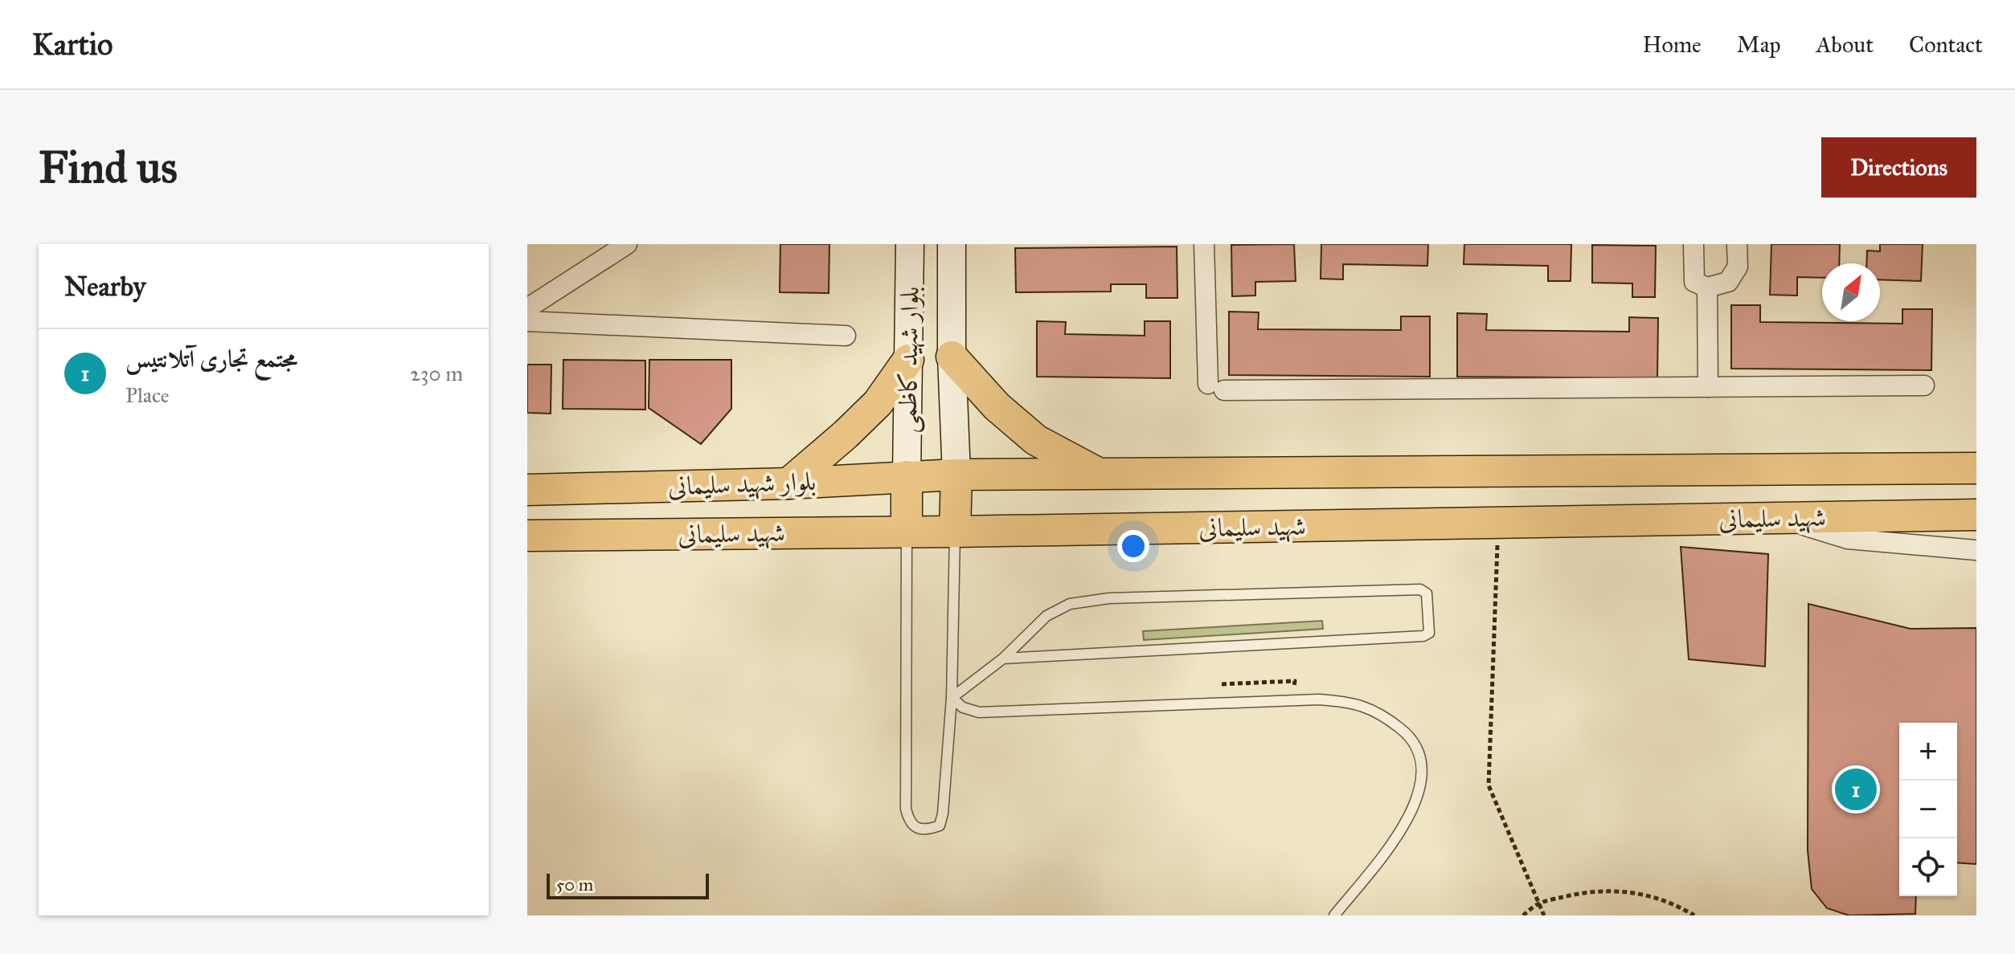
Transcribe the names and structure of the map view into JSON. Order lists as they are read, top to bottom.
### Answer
{
  "streets": {
    "main road": ["بلوار شهید کاظمی", "بلوار شهید سلیمانی", "شهید سلیمانی"]
  },
  "crossings": [
    ["بلوار شهید کاظمی", "بلوار شهید سلیمانی"],
    ["بلوار شهید کاظمی", "شهید سلیمانی"],
    ["بلوار شهید سلیمانی", "شهید سلیمانی"]
  ],
  "scale_bar": "50 m",
  "north": "top right",
  "page": {
    "header": "Kartio",
    "nav": [
      "Home",
      "Map",
      "About",
      "Contact"
    ],
    "buttons": "Directions",
    "title": "Find us",
    "heading": "Nearby",
    "list": [
      {
        "mark": "1",
        "name": "مجتمع تجاری آتلانتیس",
        "note": "Place",
        "value": "230 m"
      }
    ],
    "map_buttons": ["+", "−"],
    "pins": "1",
    "scale": "50 m"
  }
}
